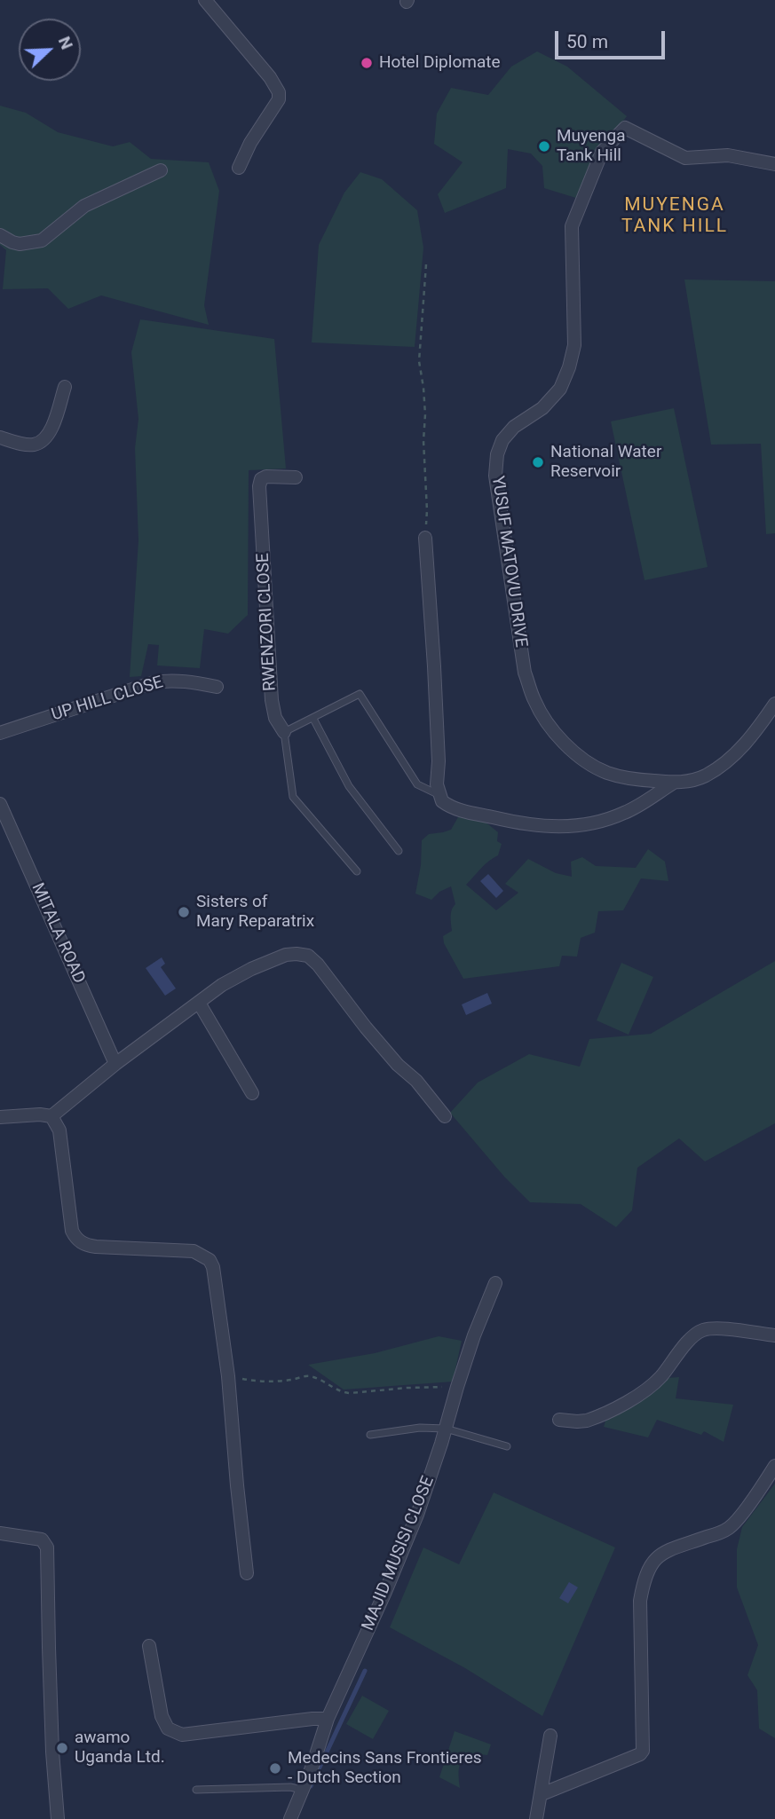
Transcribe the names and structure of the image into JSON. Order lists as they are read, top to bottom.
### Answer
{
  "streets": {
    "street": [
      "YUSUF MATOVU DRIVE",
      "RWENZORI CLOSE",
      "UP HILL CLOSE",
      "MITALA ROAD",
      "MAJID MUSISI CLOSE"
    ]
  },
  "districts": ["MUYENGA TANK HILL"],
  "places": [
    "Hotel Diplomate",
    "Muyenga Tank Hill",
    "National Water Reservoir",
    "Sisters of Mary Reparatrix",
    "awamo Uganda Ltd.",
    "Medecins Sans Frontieres - Dutch Section"
  ],
  "scale_bar": "50 m",
  "north": "top right"
}
